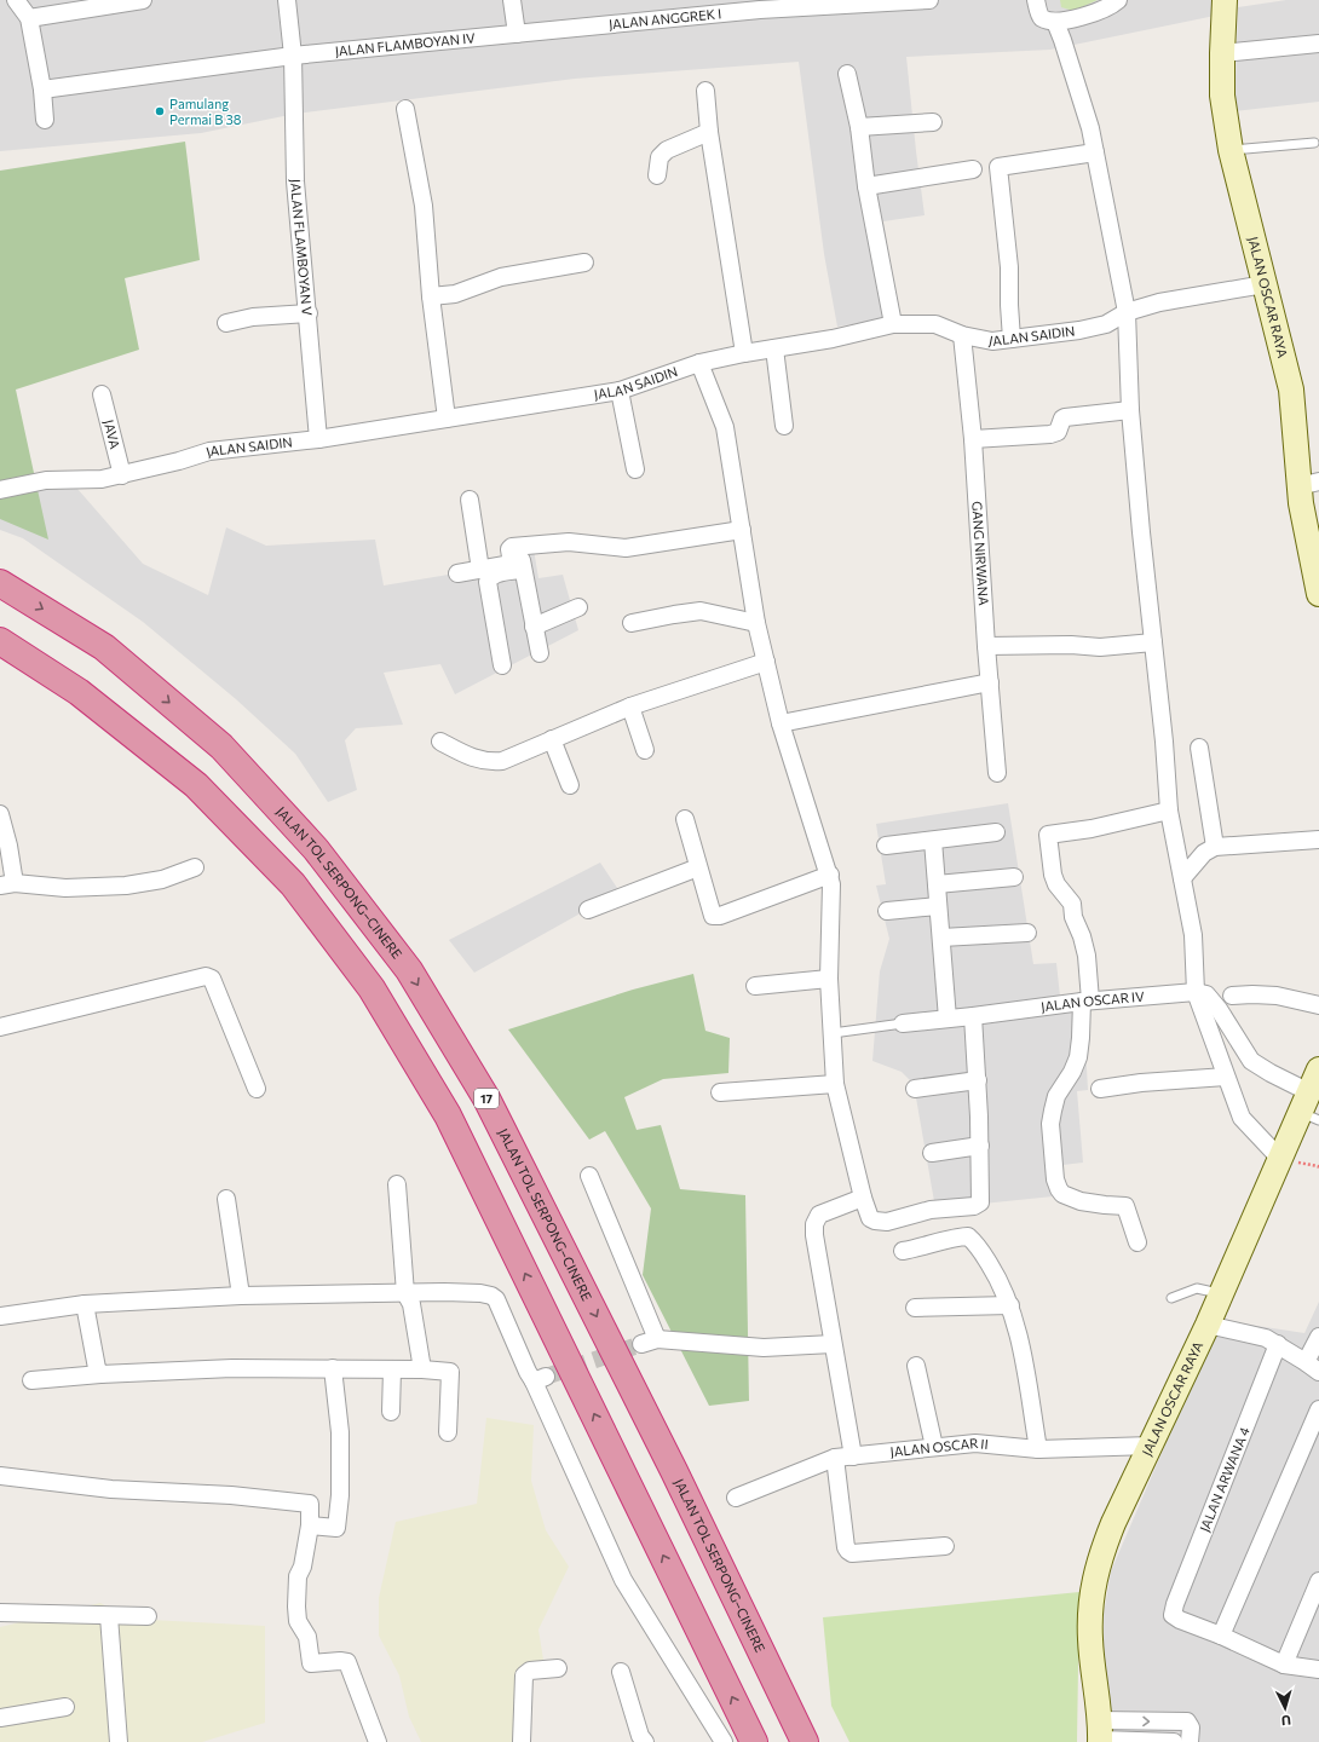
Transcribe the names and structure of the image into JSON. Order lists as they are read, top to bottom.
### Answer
{
  "streets": {
    "highway": ["JALAN TOL SERPONG–CINERE", "17"],
    "street": [
      "JALAN ANGGREK I",
      "JALAN FLAMBOYAN IV",
      "JALAN FLAMBOYAN V",
      "JALAN OSCAR RAYA",
      "JALAN SAIDIN",
      "JAVA",
      "GANG NIRWANA",
      "JALAN OSCAR IV",
      "JALAN OSCAR II",
      "JALAN ARWANA 4"
    ]
  },
  "crossings": [
    ["JALAN ANGGREK I", "JALAN FLAMBOYAN IV"],
    ["JALAN FLAMBOYAN IV", "JALAN FLAMBOYAN V"],
    ["JALAN FLAMBOYAN V", "JALAN SAIDIN"],
    ["JALAN OSCAR RAYA", "JALAN SAIDIN"],
    ["JALAN OSCAR RAYA", "JALAN OSCAR II"],
    ["JALAN SAIDIN", "JAVA"],
    ["JALAN SAIDIN", "GANG NIRWANA"]
  ],
  "places": ["Pamulang Permai B 38"],
  "north": "bottom"
}
